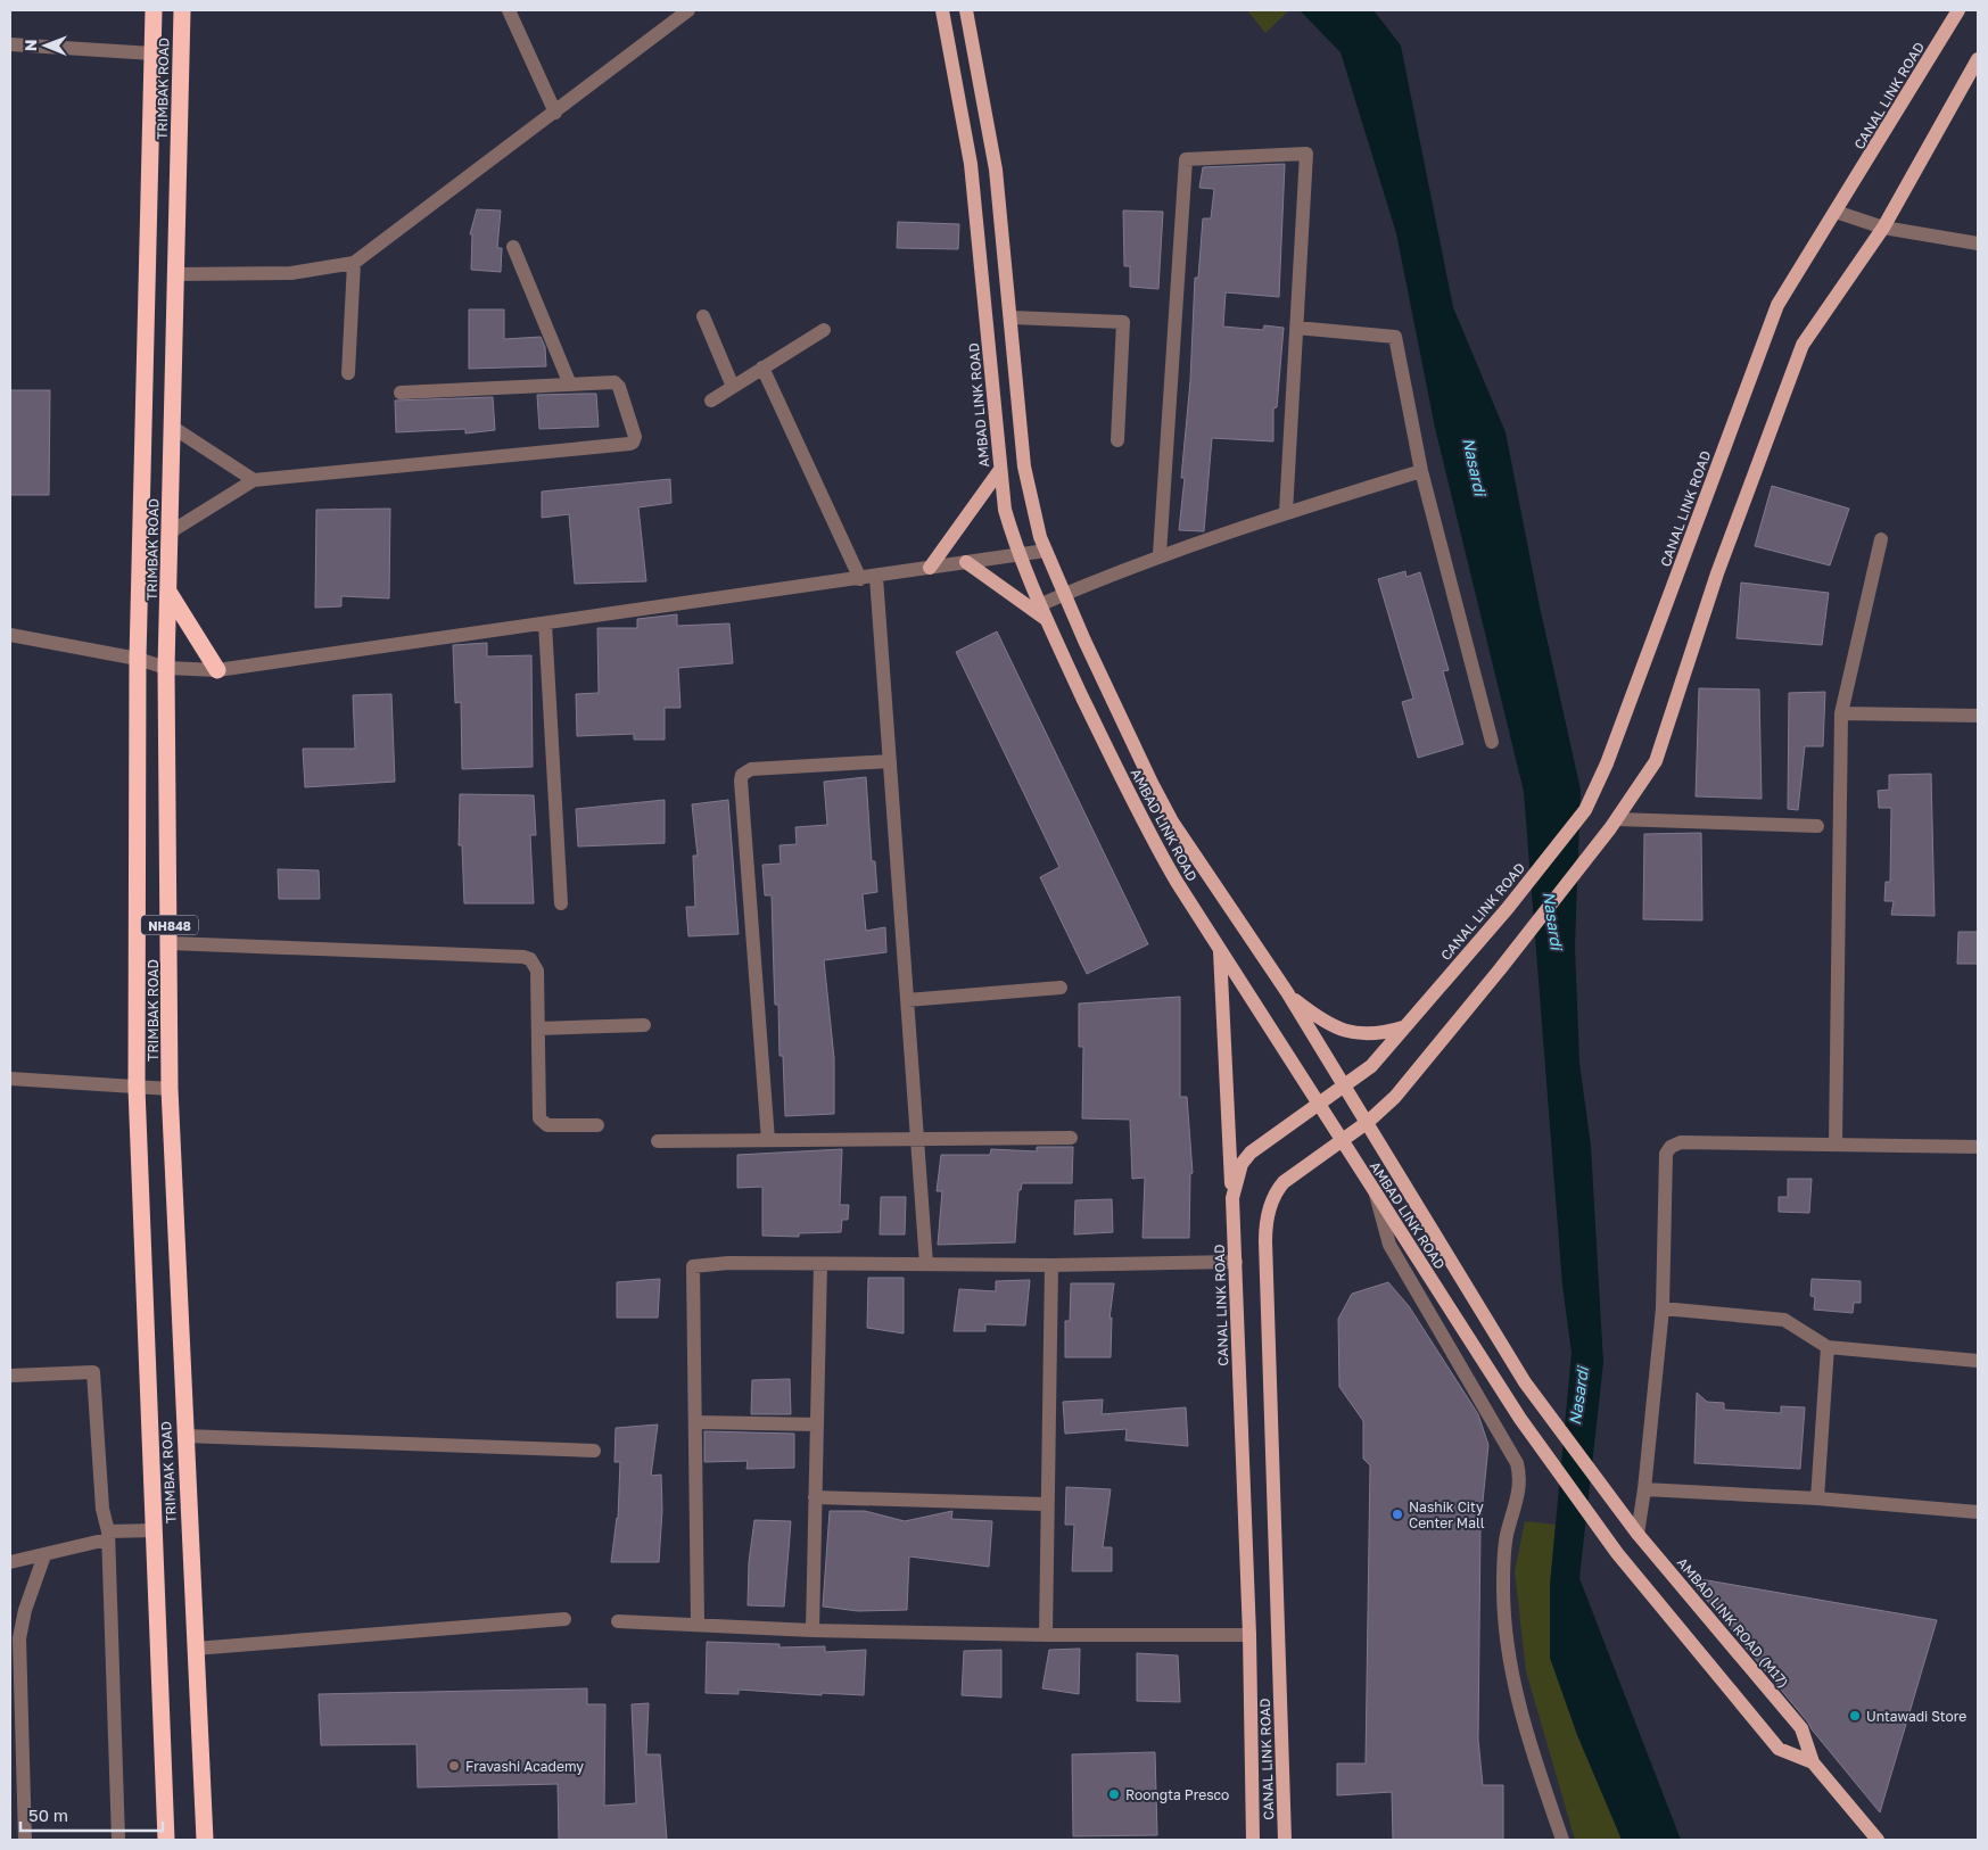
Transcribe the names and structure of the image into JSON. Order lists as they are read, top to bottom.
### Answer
{
  "streets": {
    "highway": ["TRIMBAK ROAD", "NH848"],
    "main road": ["CANAL LINK ROAD", "AMBAD LINK ROAD", "AMBAD LINK ROAD (M17)"]
  },
  "crossings": [
    ["CANAL LINK ROAD", "AMBAD LINK ROAD"],
    ["AMBAD LINK ROAD", "AMBAD LINK ROAD (M17)"]
  ],
  "water": ["Nasardi"],
  "places": [
    "Nashik City Center Mall",
    "Untawadi Store",
    "Fravashi Academy",
    "Roongta Presco"
  ],
  "scale_bar": "50 m",
  "north": "left"
}
